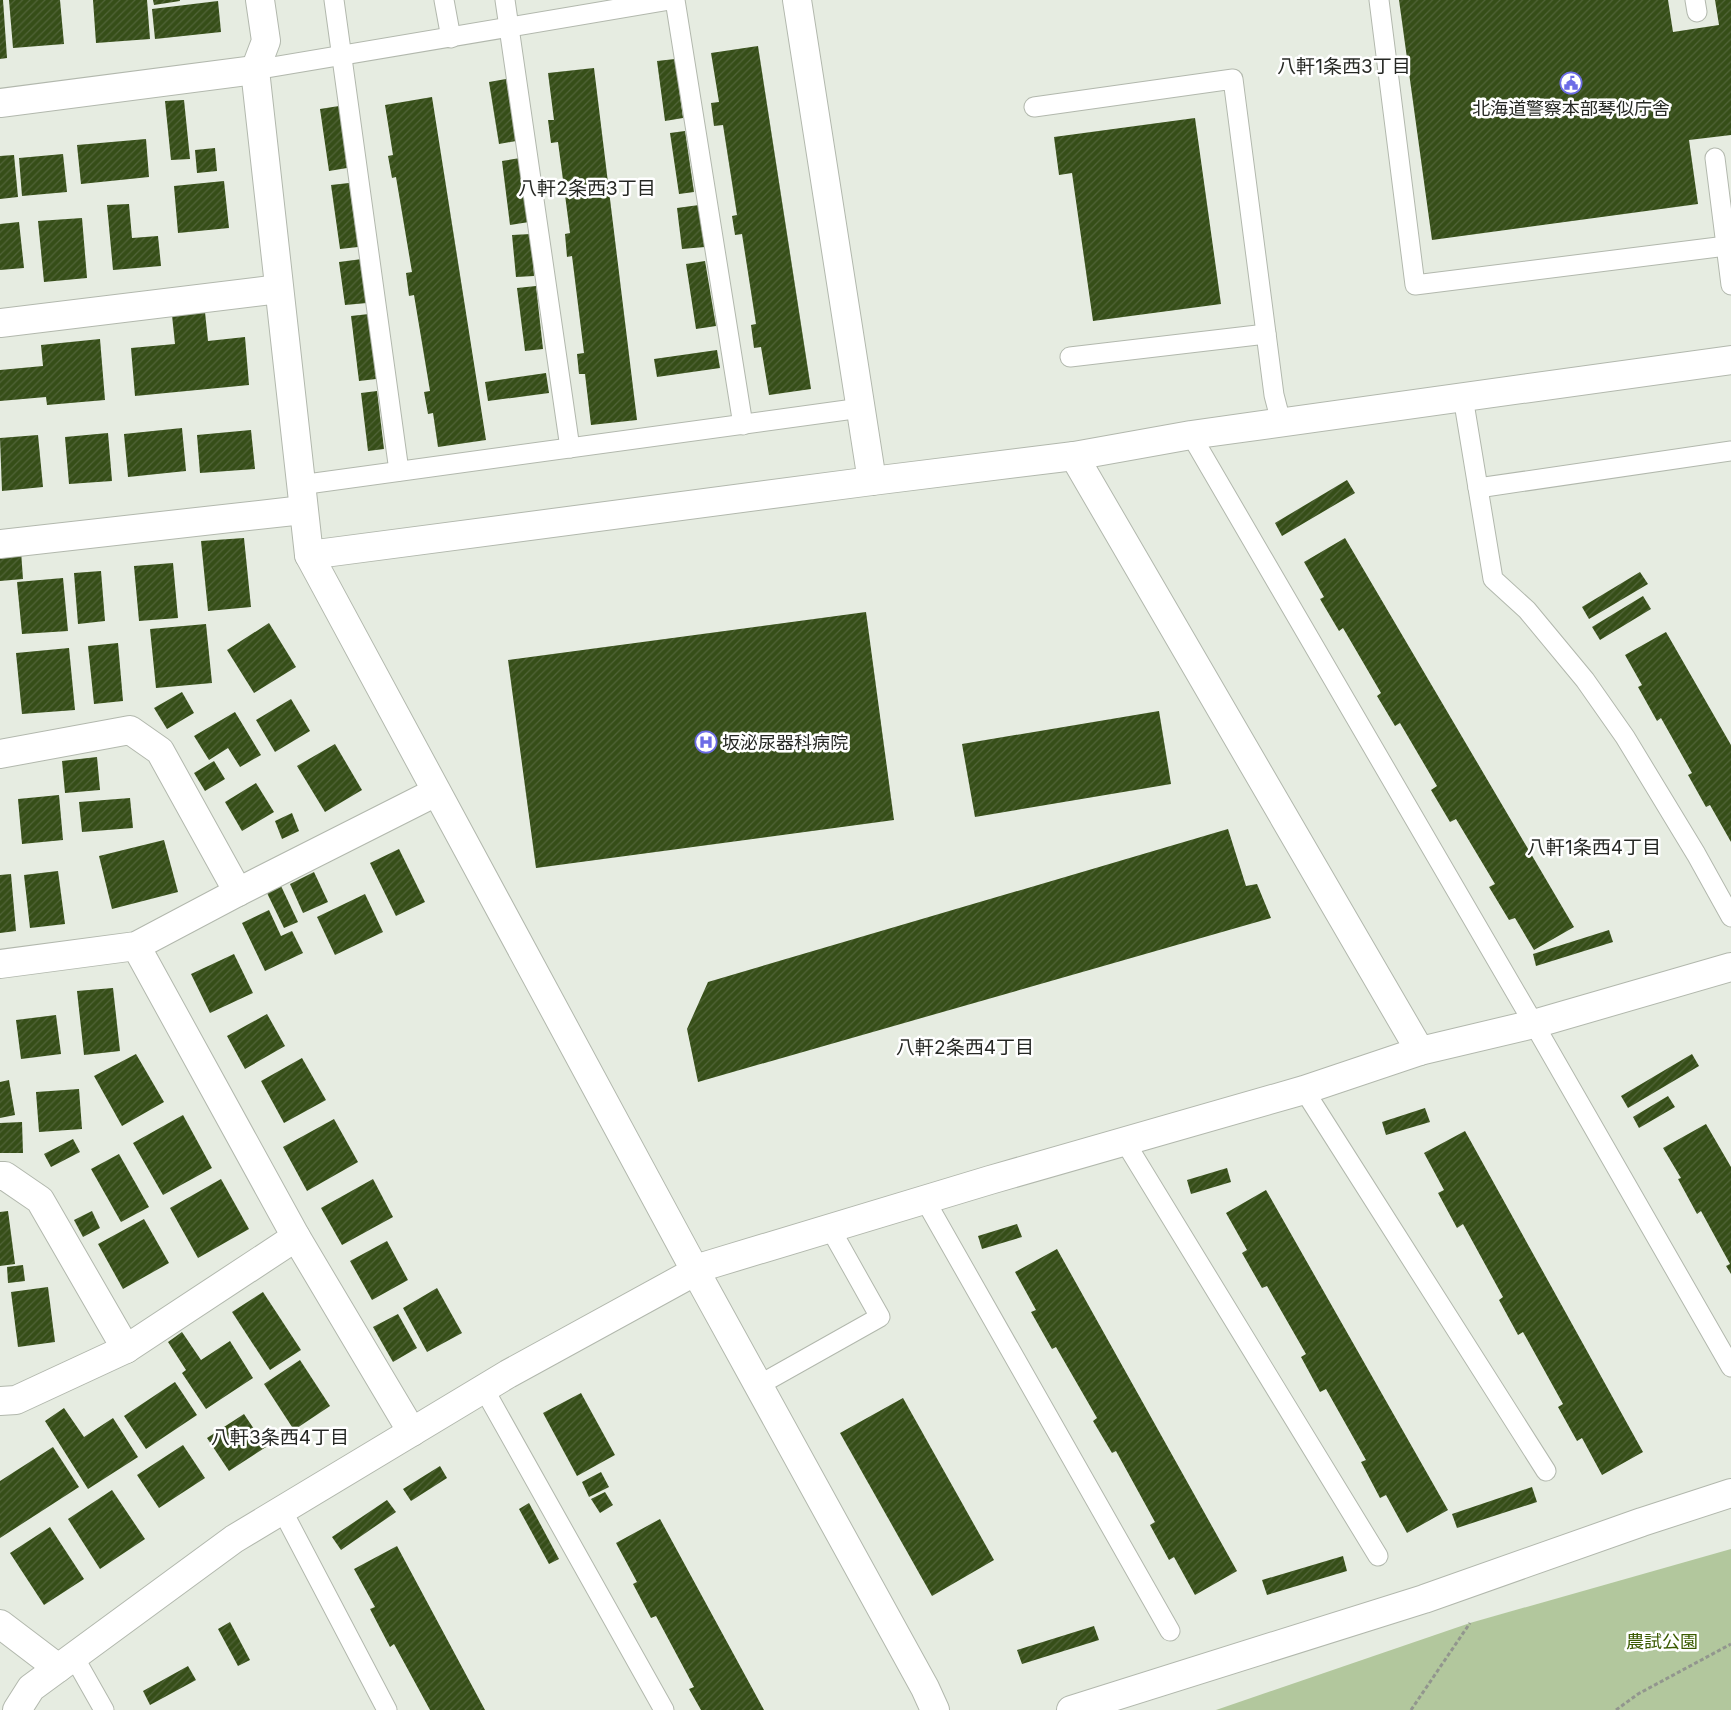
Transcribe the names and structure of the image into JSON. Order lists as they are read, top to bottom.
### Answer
{
  "districts": [
    "八軒1条西3丁目",
    "八軒2条西3丁目",
    "八軒1条西4丁目",
    "八軒2条西4丁目",
    "八軒3条西4丁目"
  ],
  "parks": ["農試公園"],
  "places": {
    "public building": ["北海道警察本部琴似庁舎"],
    "hospital": ["坂泌尿器科病院"]
  }
}
